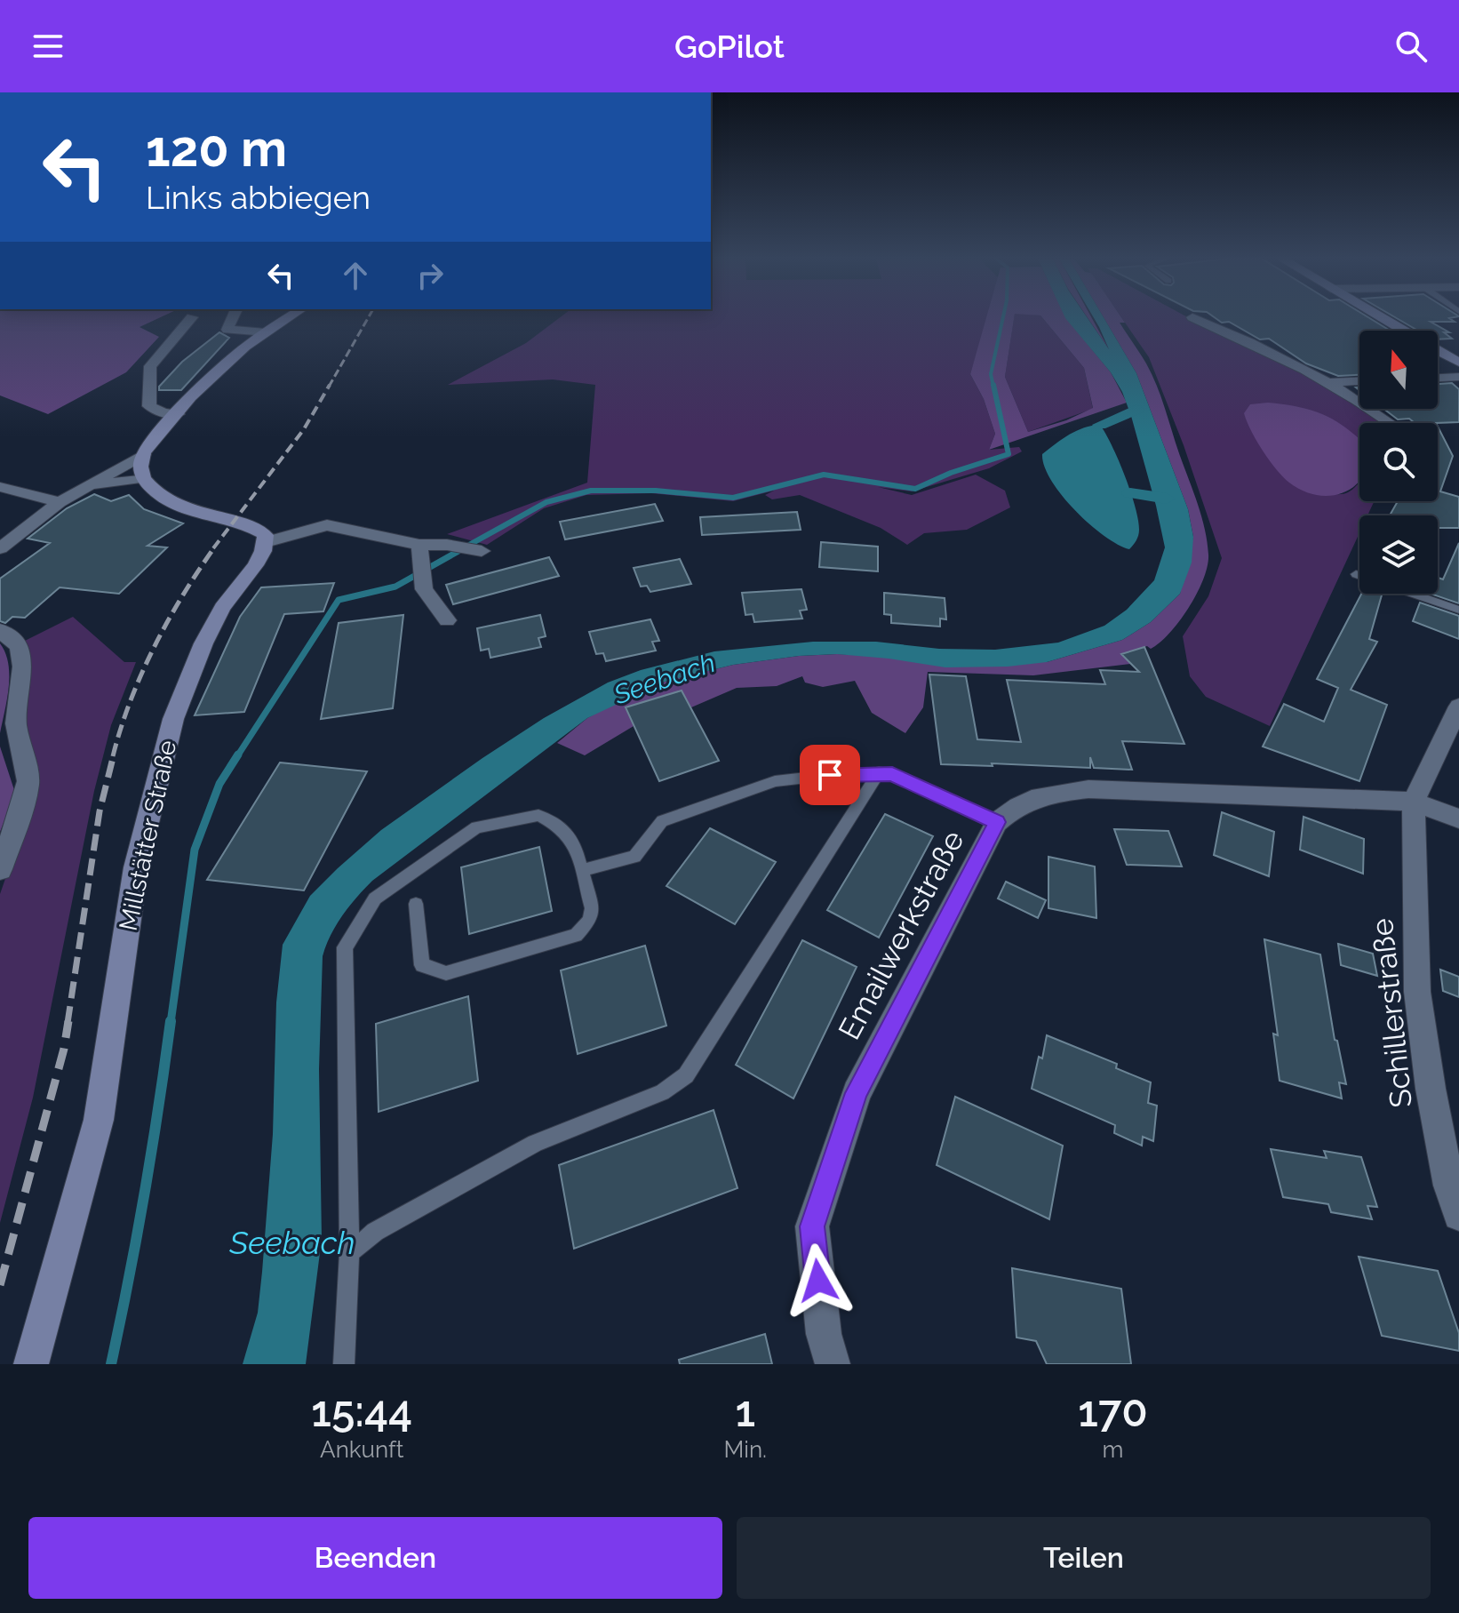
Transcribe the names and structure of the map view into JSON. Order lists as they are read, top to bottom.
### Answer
{
  "streets": {
    "street": ["Millstätter Straße", "Emailwerkstraße", "Schillerstraße"]
  },
  "crossings": [
    ["Emailwerkstraße", "Schillerstraße"]
  ],
  "water": ["Seebach"],
  "north": "top",
  "page": {
    "header": "GoPilot",
    "turn": ["120 m", "Links abbiegen"],
    "eta": [
      "15:44",
      "Ankunft",
      "1",
      "Min.",
      "170",
      "m"
    ],
    "buttons": ["Beenden", "Teilen"]
  }
}
